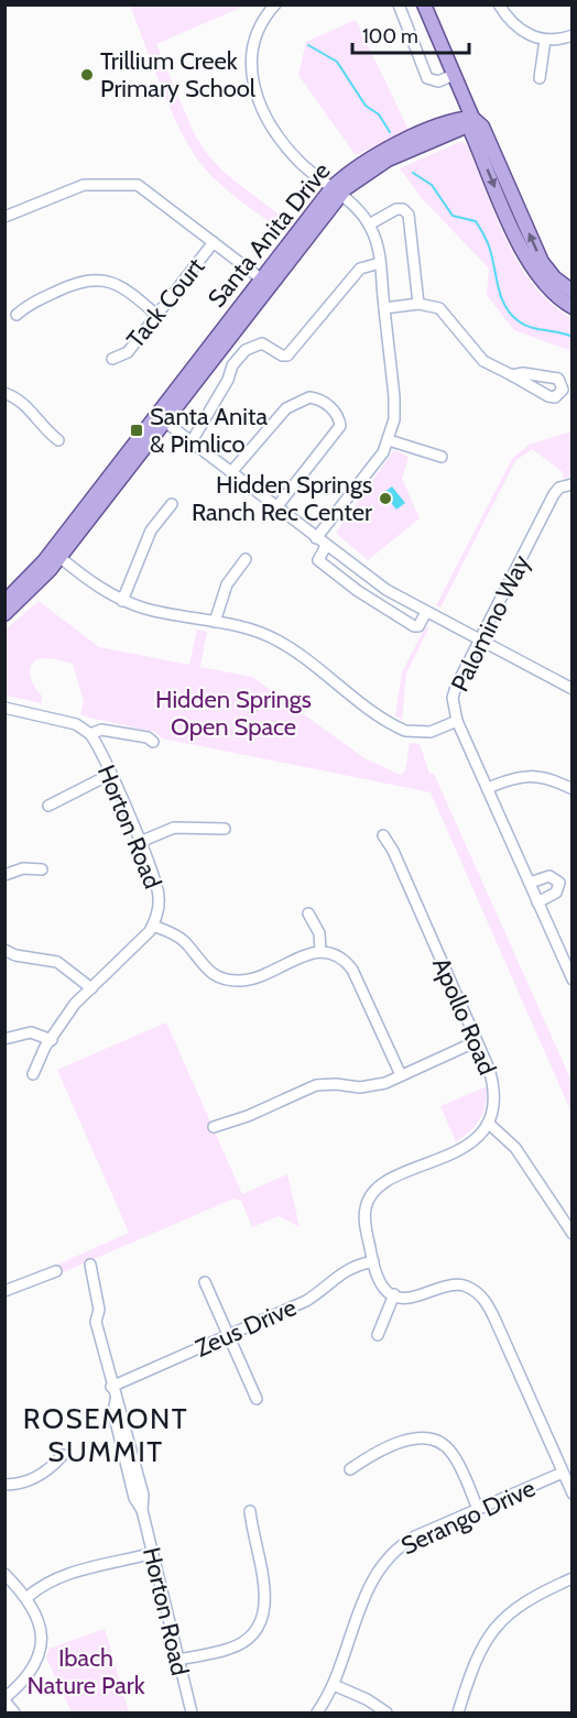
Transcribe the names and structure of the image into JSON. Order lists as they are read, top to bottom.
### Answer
{
  "streets": {
    "main road": ["Santa Anita Drive"],
    "street": [
      "Tack Court",
      "Palomino Way",
      "Horton Road",
      "Apollo Road",
      "Zeus Drive",
      "Serango Drive"
    ]
  },
  "crossings": [
    ["Horton Road", "Zeus Drive"]
  ],
  "districts": ["ROSEMONT SUMMIT"],
  "parks": ["Hidden Springs Open Space", "Ibach Nature Park"],
  "places": {
    "other": ["Trillium Creek Primary School", "Hidden Springs Ranch Rec Center"],
    "transit": ["Santa Anita & Pimlico"]
  },
  "scale_bar": "100 m"
}
